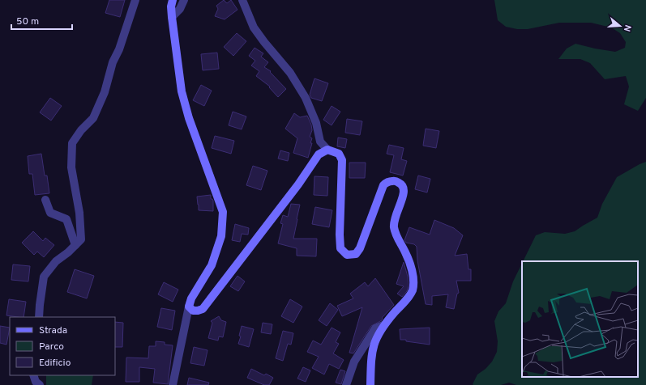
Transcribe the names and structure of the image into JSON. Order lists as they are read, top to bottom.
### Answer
{
  "legend": ["Strada", "Parco", "Edificio"],
  "scale_bar": "50 m",
  "north": "right"
}
